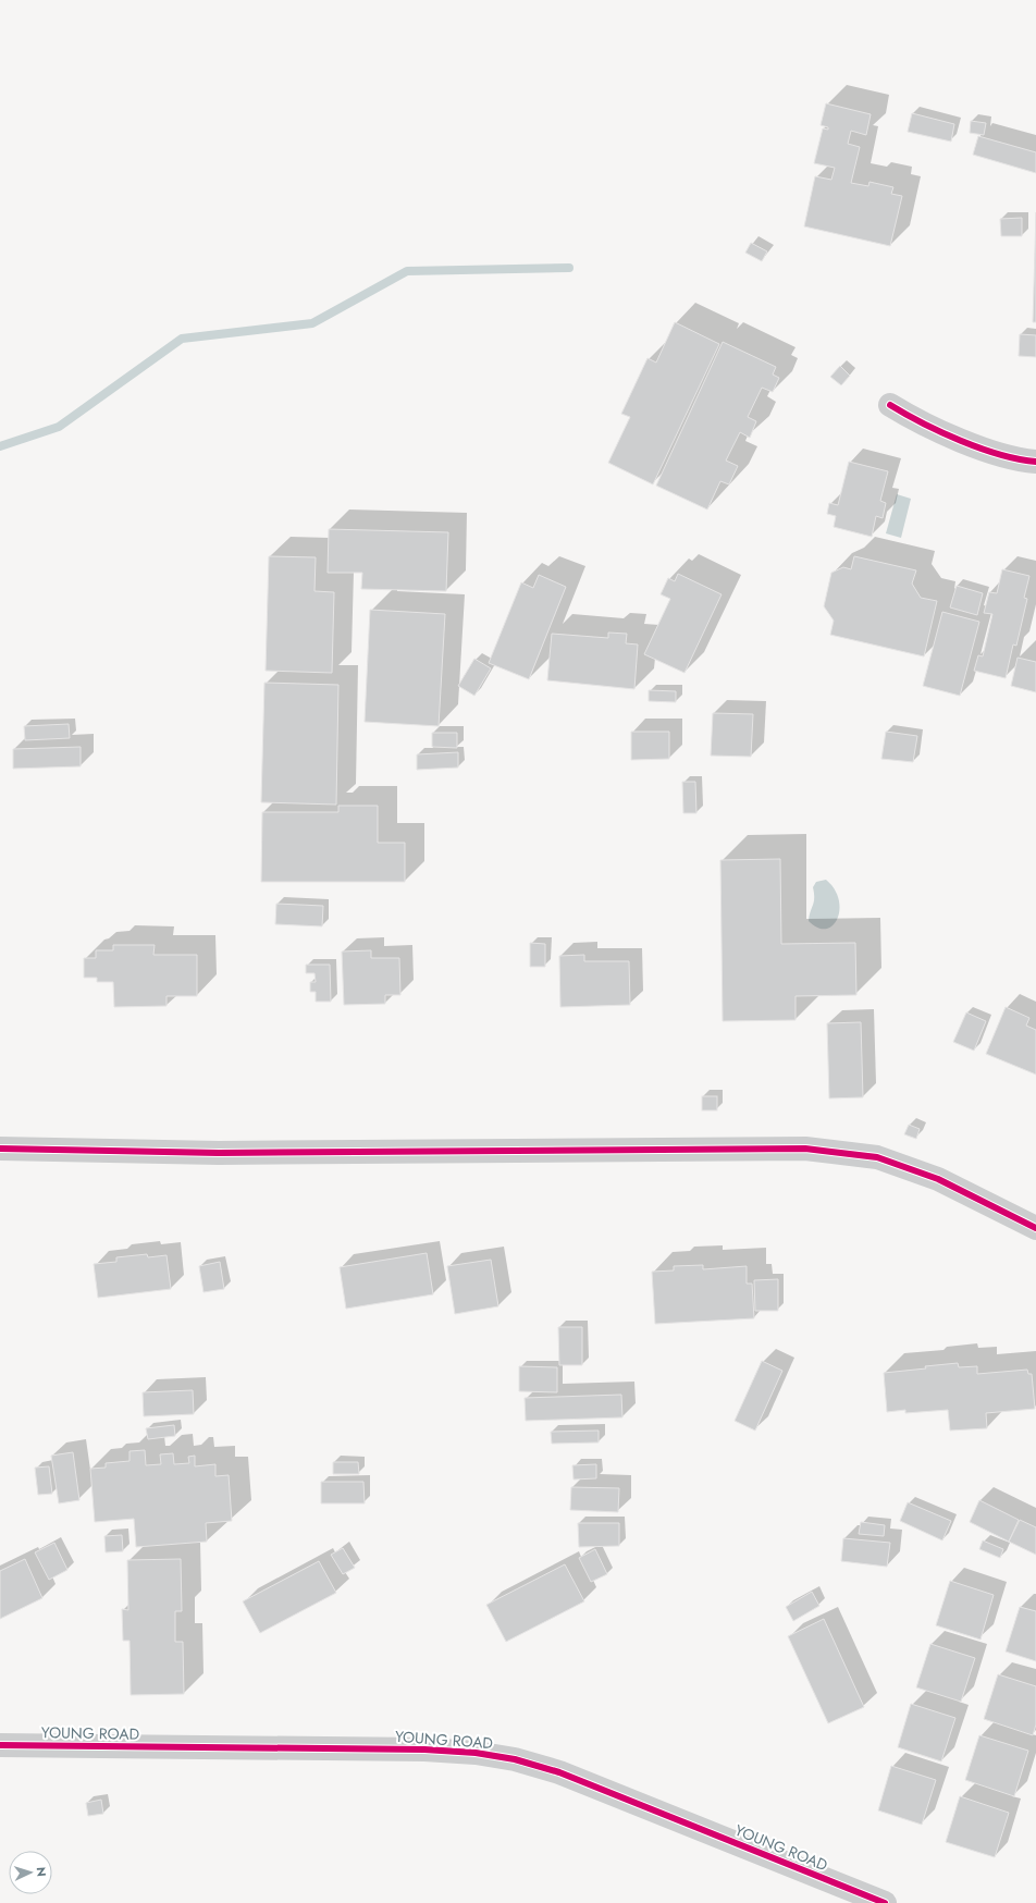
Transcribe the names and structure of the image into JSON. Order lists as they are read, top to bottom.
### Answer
{
  "streets": {
    "street": ["YOUNG ROAD"]
  },
  "north": "right"
}
